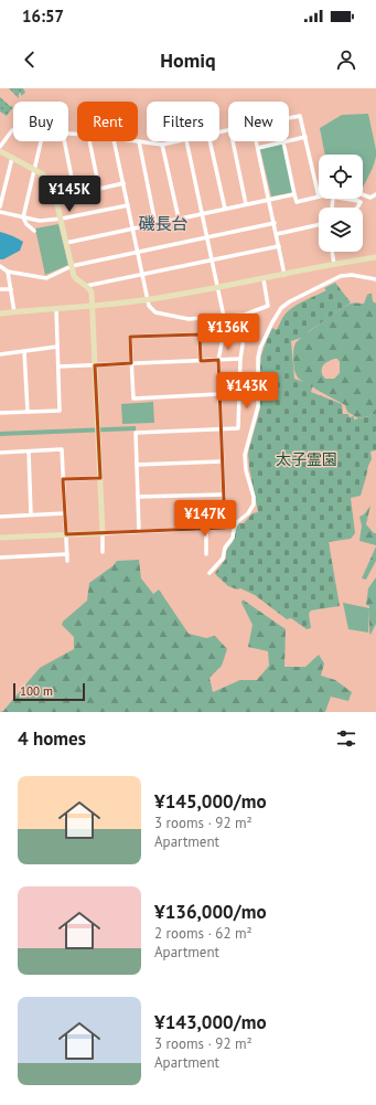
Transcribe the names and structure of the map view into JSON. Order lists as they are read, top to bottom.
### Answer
{
  "districts": ["磯長台"],
  "parks": ["太子霊園"],
  "scale_bar": "100 m",
  "page": {
    "status": "16:57",
    "header": "Homiq",
    "chip": [
      "Buy",
      "Rent",
      "Filters",
      "New"
    ],
    "price": [
      "¥145K",
      "¥136K",
      "¥143K",
      "¥147K"
    ],
    "scale": "100 m",
    "heading": "4 homes",
    "list": [
      {
        "name": "¥145,000/mo",
        "note": "3 rooms · 92 m² · Apartment"
      },
      {
        "name": "¥136,000/mo",
        "note": "2 rooms · 62 m² · Apartment"
      },
      {
        "name": "¥143,000/mo",
        "note": "3 rooms · 92 m² · Apartment"
      }
    ]
  }
}
